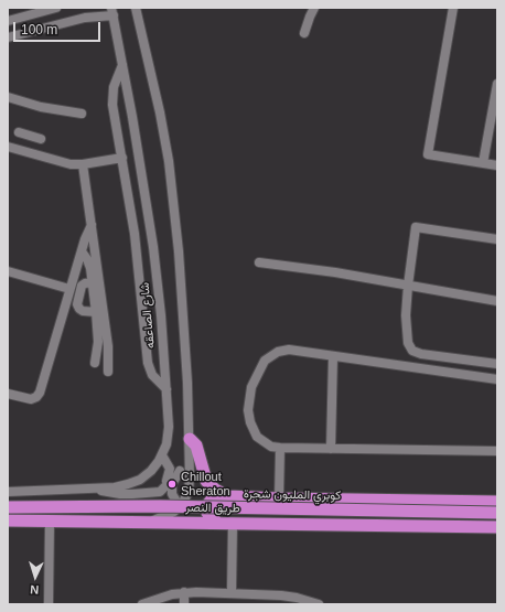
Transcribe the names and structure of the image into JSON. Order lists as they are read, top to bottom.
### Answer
{
  "streets": {
    "highway": ["كوبري المليون شجرة", "طريق النصر"],
    "street": ["شارع الصاعقه"]
  },
  "places": ["Chillout Sheraton"],
  "scale_bar": "100 m",
  "north": "bottom"
}
